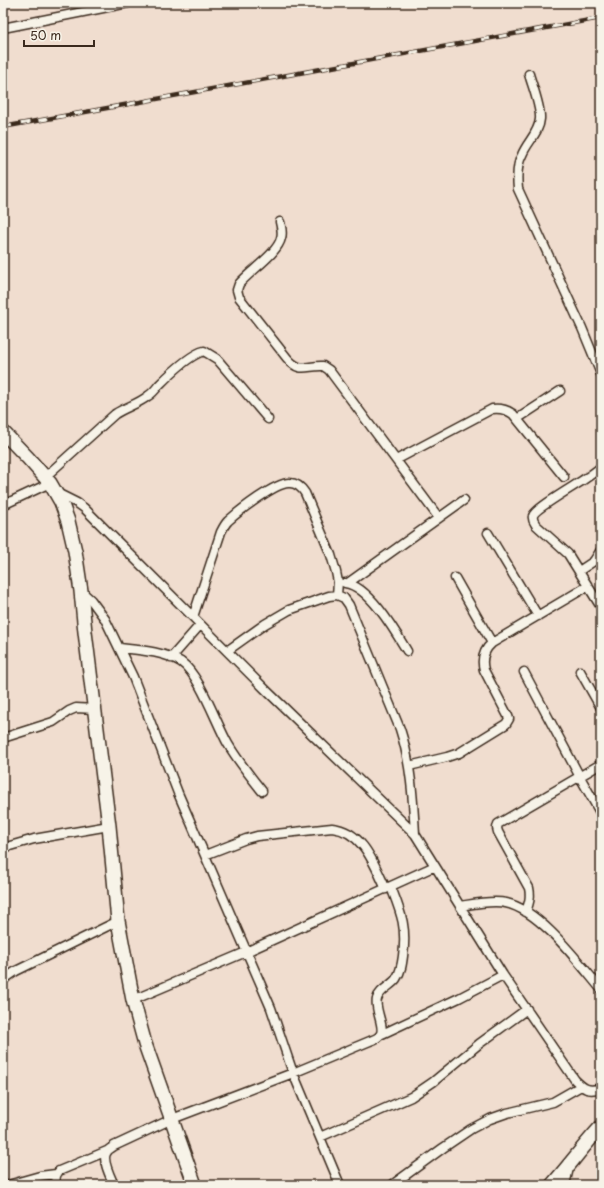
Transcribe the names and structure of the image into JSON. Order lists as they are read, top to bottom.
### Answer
{
  "scale_bar": "50 m"
}
